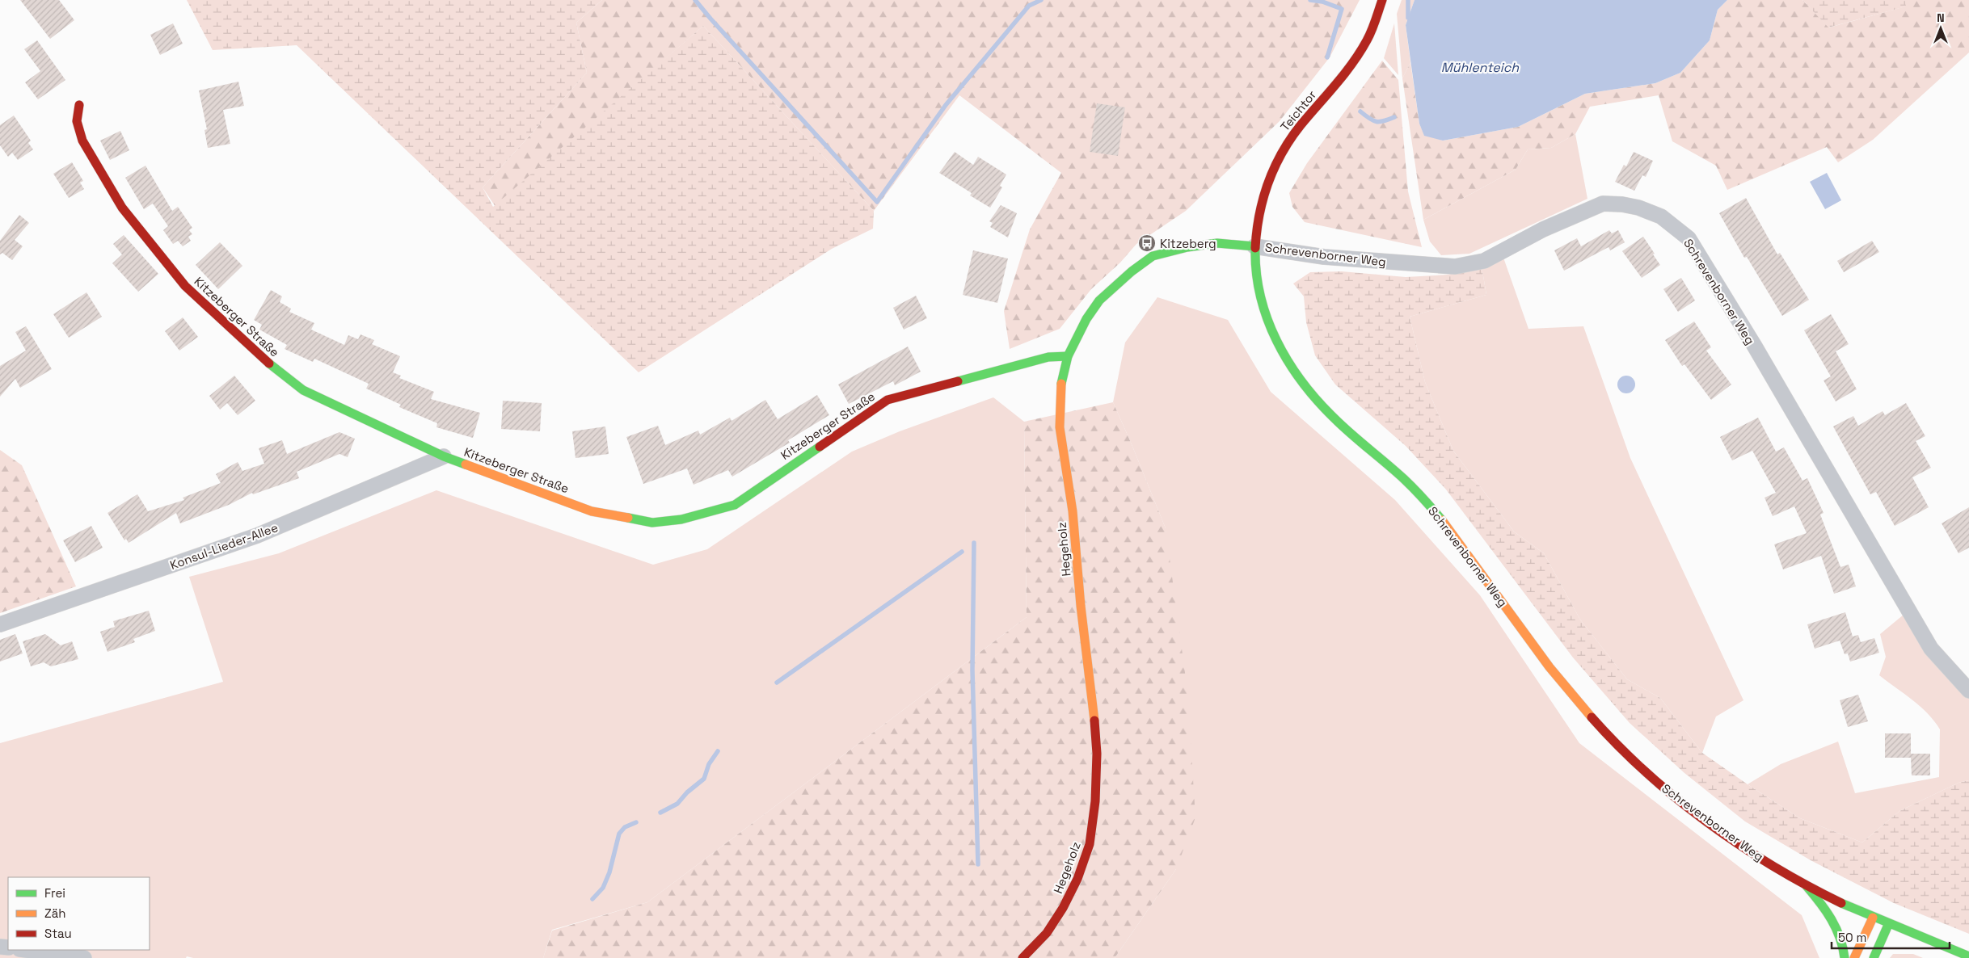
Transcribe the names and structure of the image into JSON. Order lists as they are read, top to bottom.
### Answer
{
  "streets": {
    "main road": [
      "Teichtor",
      "Schrevenborner Weg",
      "Kitzeberger Straße",
      "Hegeholz"
    ],
    "street": ["Konsul-Lieder-Allee"]
  },
  "crossings": [
    ["Teichtor", "Schrevenborner Weg"],
    ["Teichtor", "Hegeholz"],
    ["Schrevenborner Weg", "Hegeholz"],
    ["Kitzeberger Straße", "Konsul-Lieder-Allee"],
    ["Kitzeberger Straße", "Hegeholz"]
  ],
  "water": ["Mühlenteich"],
  "places": {
    "bus stop": ["Kitzeberg"]
  },
  "legend": ["Frei", "Zäh", "Stau"],
  "scale_bar": "50 m",
  "north": "top"
}
